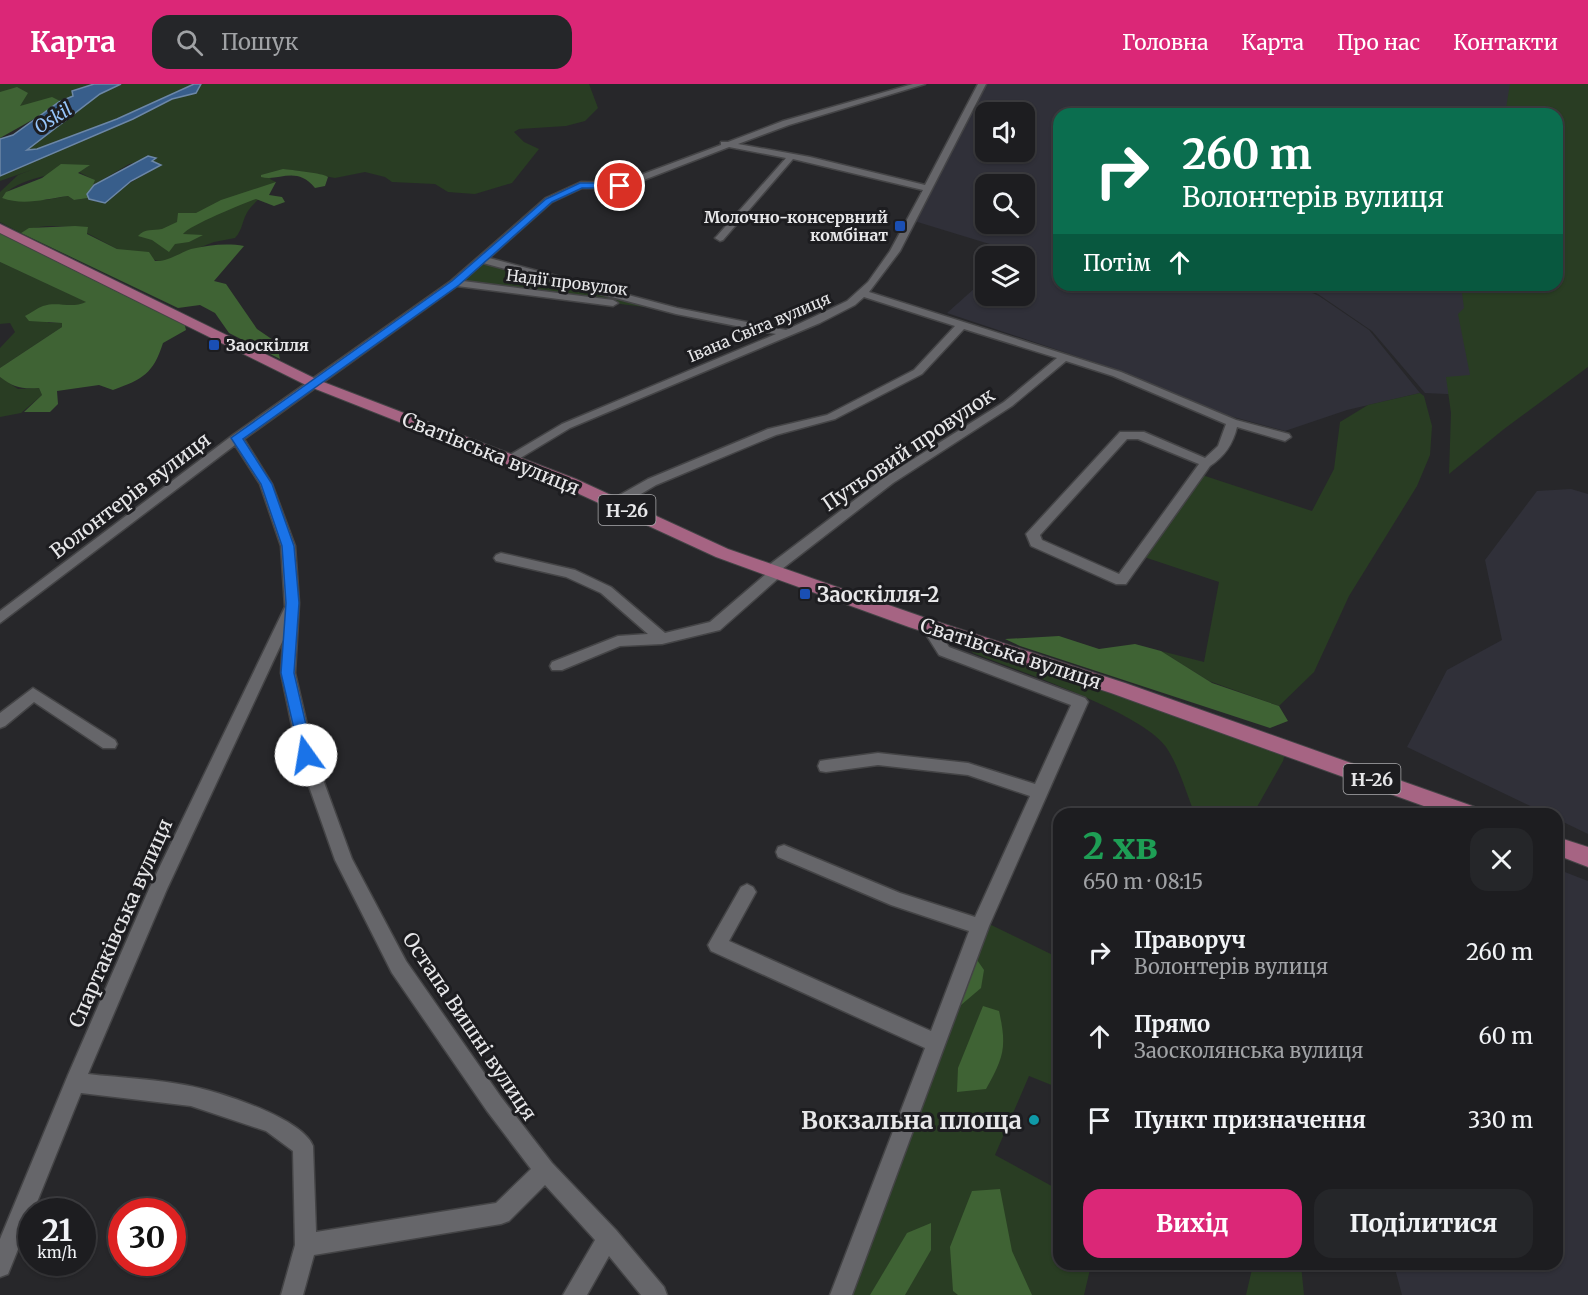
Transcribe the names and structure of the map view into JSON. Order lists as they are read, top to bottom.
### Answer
{
  "streets": {
    "main road": ["Сватівська вулиця", "Н-26"],
    "street": [
      "Надії провулок",
      "Івана Світа вулиця",
      "Путьовий провулок",
      "Волонтерів вулиця",
      "Спартаківська вулиця",
      "Остапа Вишні вулиця"
    ]
  },
  "crossings": [
    ["Надії провулок", "Івана Світа вулиця"],
    ["Надії провулок", "Волонтерів вулиця"],
    ["Івана Світа вулиця", "Сватівська вулиця"],
    ["Путьовий провулок", "Сватівська вулиця"],
    ["Сватівська вулиця", "Волонтерів вулиця"],
    ["Волонтерів вулиця", "Остапа Вишні вулиця"],
    ["Спартаківська вулиця", "Остапа Вишні вулиця"]
  ],
  "water": ["Oskil"],
  "places": {
    "transit": ["Молочно-консервний комбінат", "Заоскілля", "Заоскілля-2"],
    "other": ["Вокзальна площа"]
  },
  "page": {
    "header": "Карта",
    "search": "Пошук",
    "nav": [
      "Головна",
      "Карта",
      "Про нас",
      "Контакти"
    ],
    "turn": ["260 m", "Волонтерів вулиця"],
    "then": "Потім",
    "heading": ["2 хв", "650 m · 08:15"],
    "list": [
      {
        "name": "Праворуч",
        "note": "Волонтерів вулиця",
        "value": "260 m"
      },
      {
        "name": "Прямо",
        "note": "Заосколянська вулиця",
        "value": "60 m"
      },
      {
        "name": "Пункт призначення",
        "value": "330 m"
      }
    ],
    "buttons": ["Вихід", "Поділитися"],
    "speed": "21 km/h",
    "limit": "30"
  }
}
